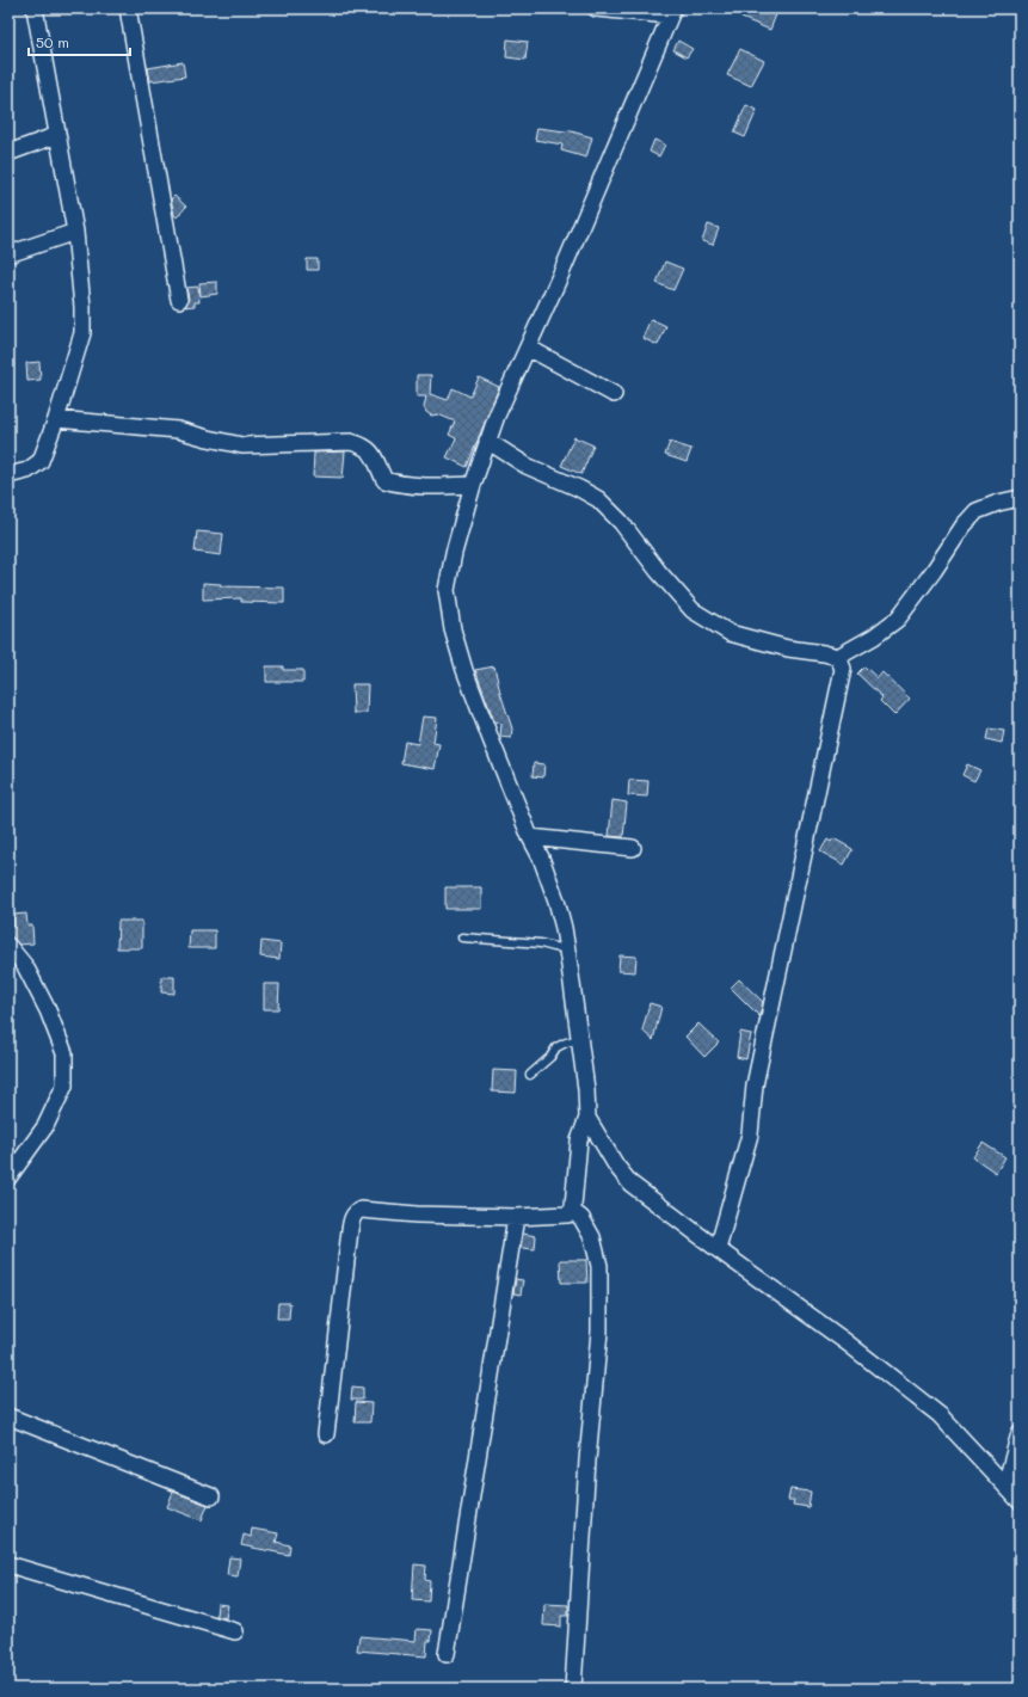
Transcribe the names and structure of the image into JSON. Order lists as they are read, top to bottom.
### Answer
{
  "scale_bar": "50 m"
}
